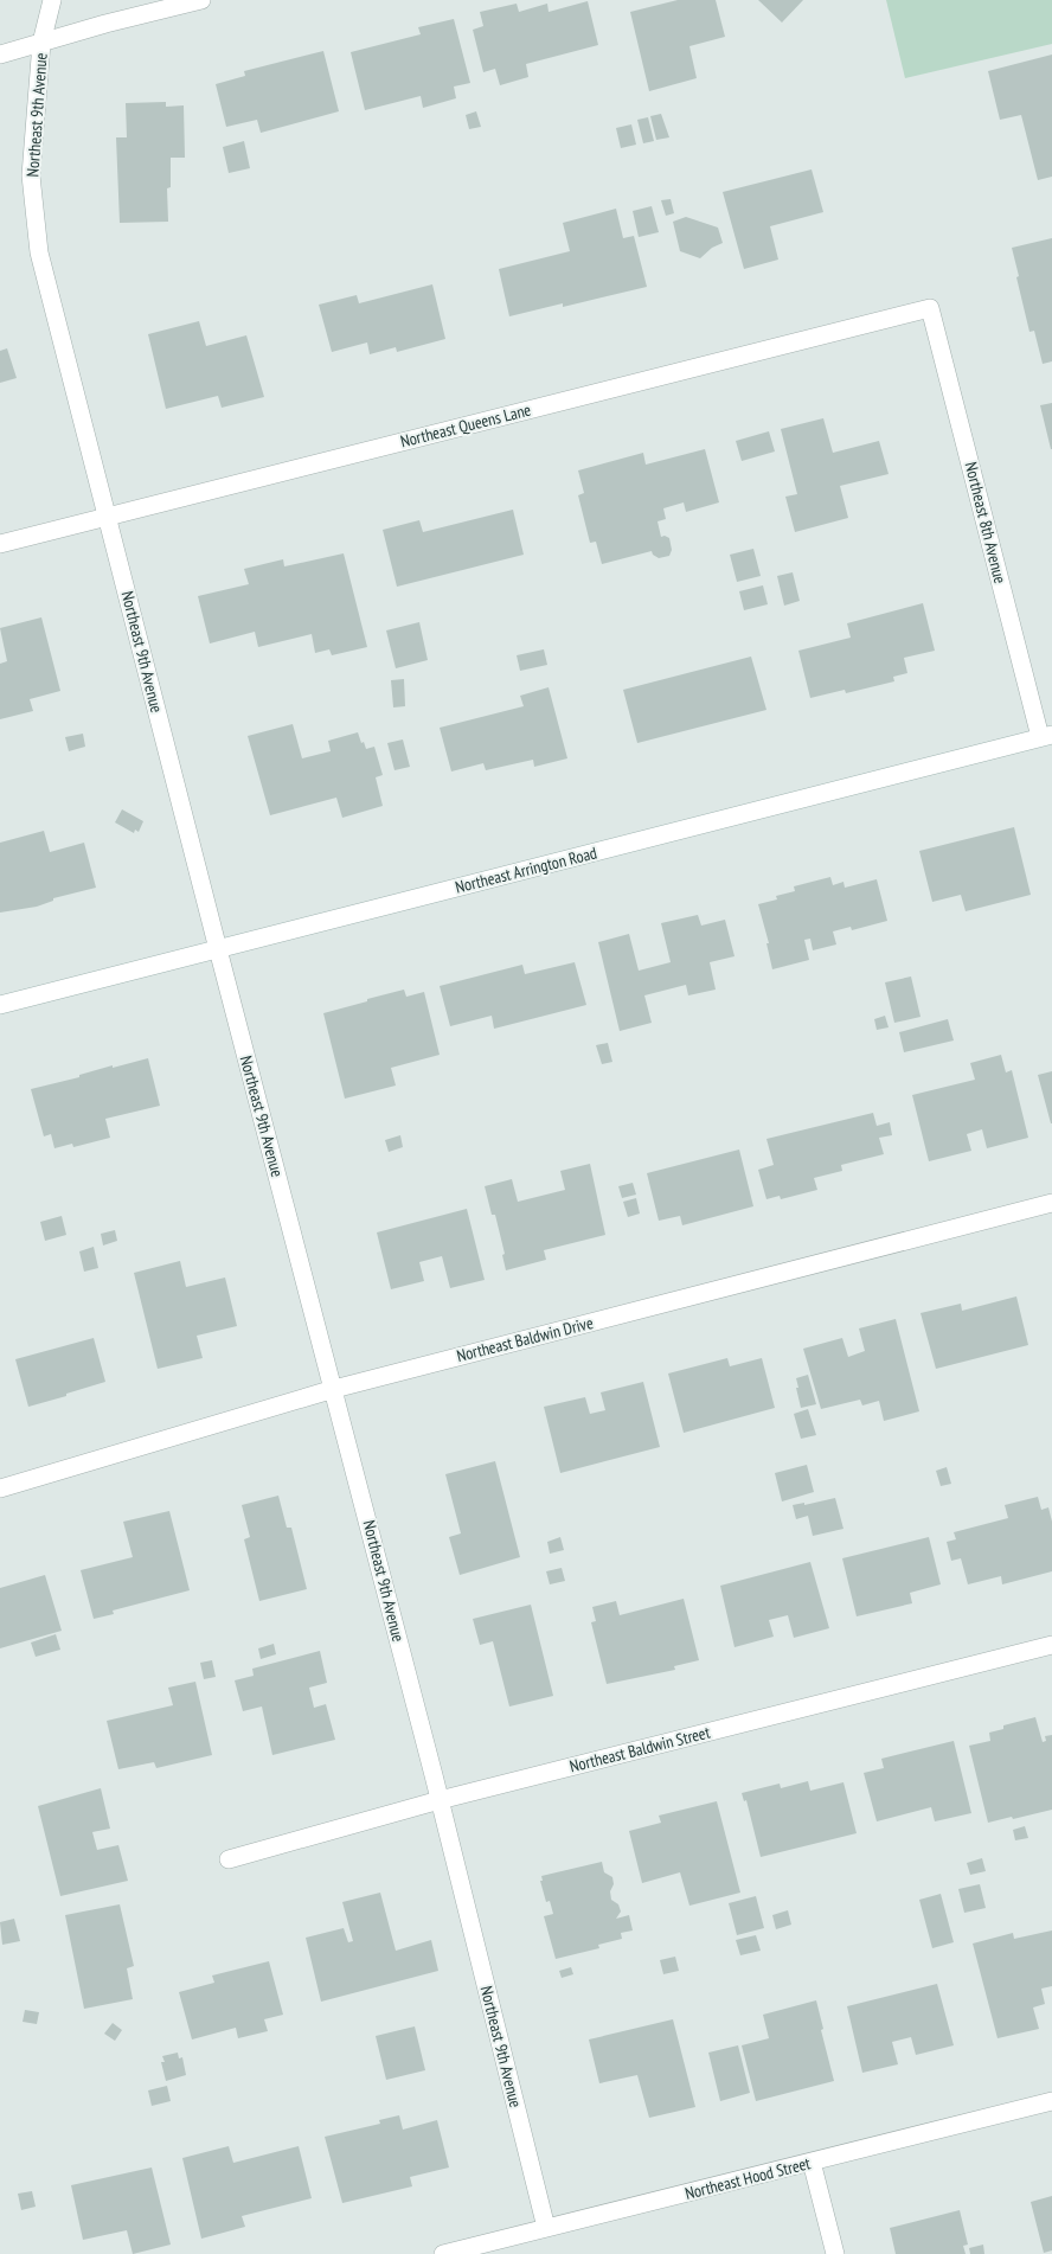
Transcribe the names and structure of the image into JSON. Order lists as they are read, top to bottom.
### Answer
{
  "streets": {
    "street": [
      "Northeast 9th Avenue",
      "Northeast Queens Lane",
      "Northeast 8th Avenue",
      "Northeast Arrington Road",
      "Northeast Baldwin Drive",
      "Northeast Baldwin Street",
      "Northeast Hood Street"
    ]
  },
  "crossings": [
    ["Northeast 9th Avenue", "Northeast Queens Lane"],
    ["Northeast 9th Avenue", "Northeast Arrington Road"],
    ["Northeast 9th Avenue", "Northeast Baldwin Drive"],
    ["Northeast 9th Avenue", "Northeast Baldwin Street"],
    ["Northeast 9th Avenue", "Northeast Hood Street"],
    ["Northeast Queens Lane", "Northeast 8th Avenue"],
    ["Northeast 8th Avenue", "Northeast Arrington Road"]
  ]
}
